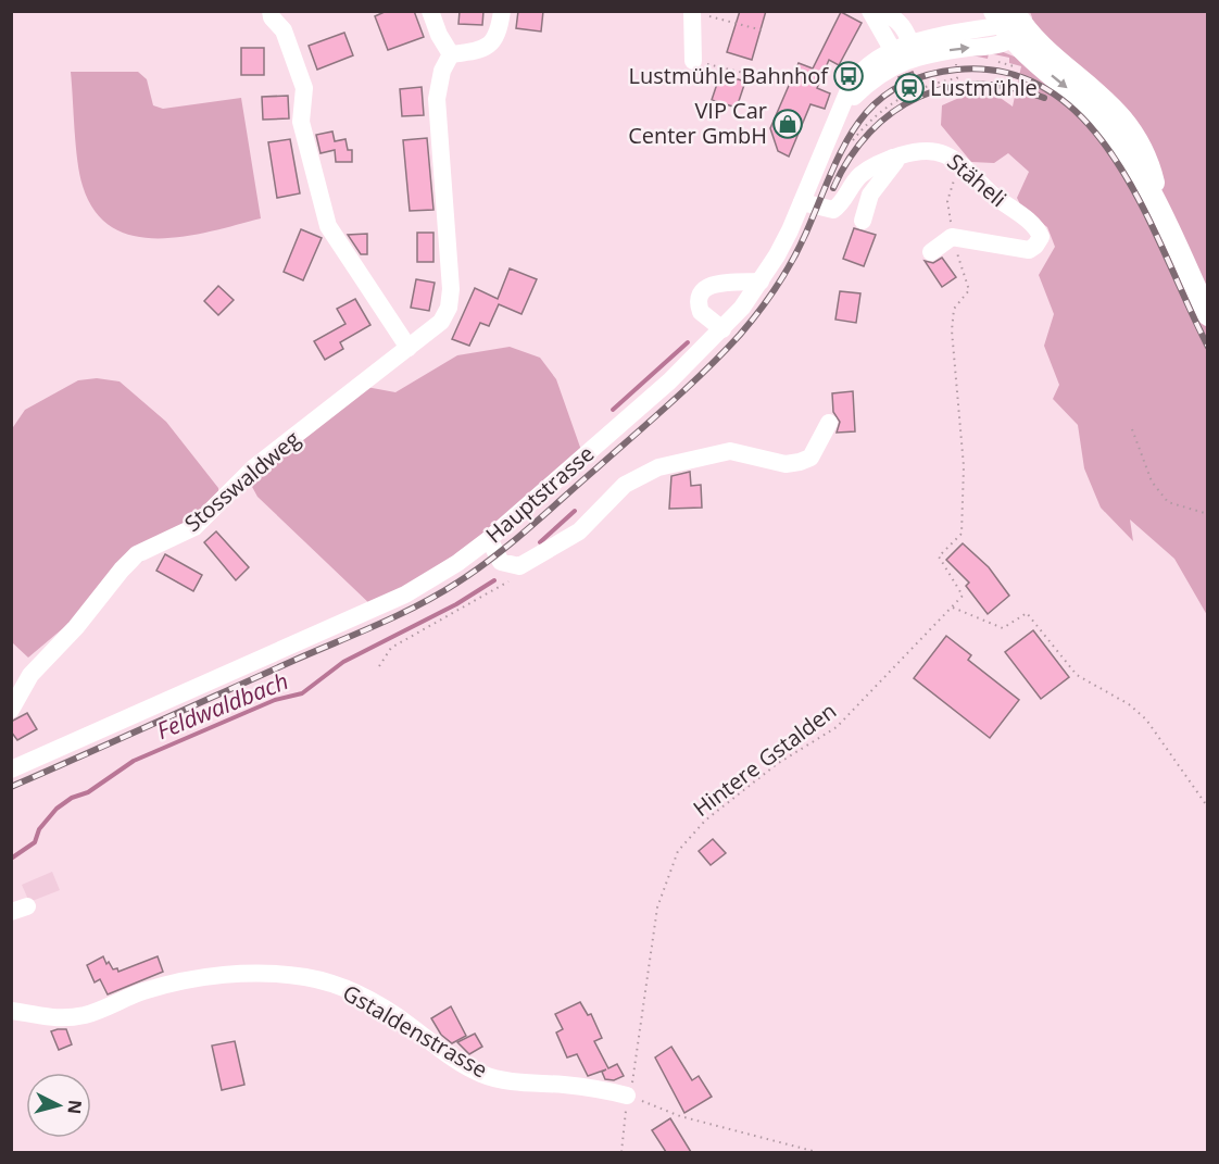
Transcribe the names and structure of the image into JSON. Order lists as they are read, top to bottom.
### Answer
{
  "streets": {
    "street": [
      "Stäheli",
      "Stosswaldweg",
      "Hauptstrasse",
      "Gstaldenstrasse"
    ],
    "path": ["Hintere Gstalden"]
  },
  "crossings": [
    ["Stäheli", "Hauptstrasse"],
    ["Stäheli", "Hintere Gstalden"],
    ["Hintere Gstalden", "Gstaldenstrasse"]
  ],
  "water": ["Feldwaldbach"],
  "places": {
    "bus stop": ["Lustmühle Bahnhof"],
    "station": ["Lustmühle"],
    "shop": ["VIP Car Center GmbH"]
  },
  "north": "right"
}
